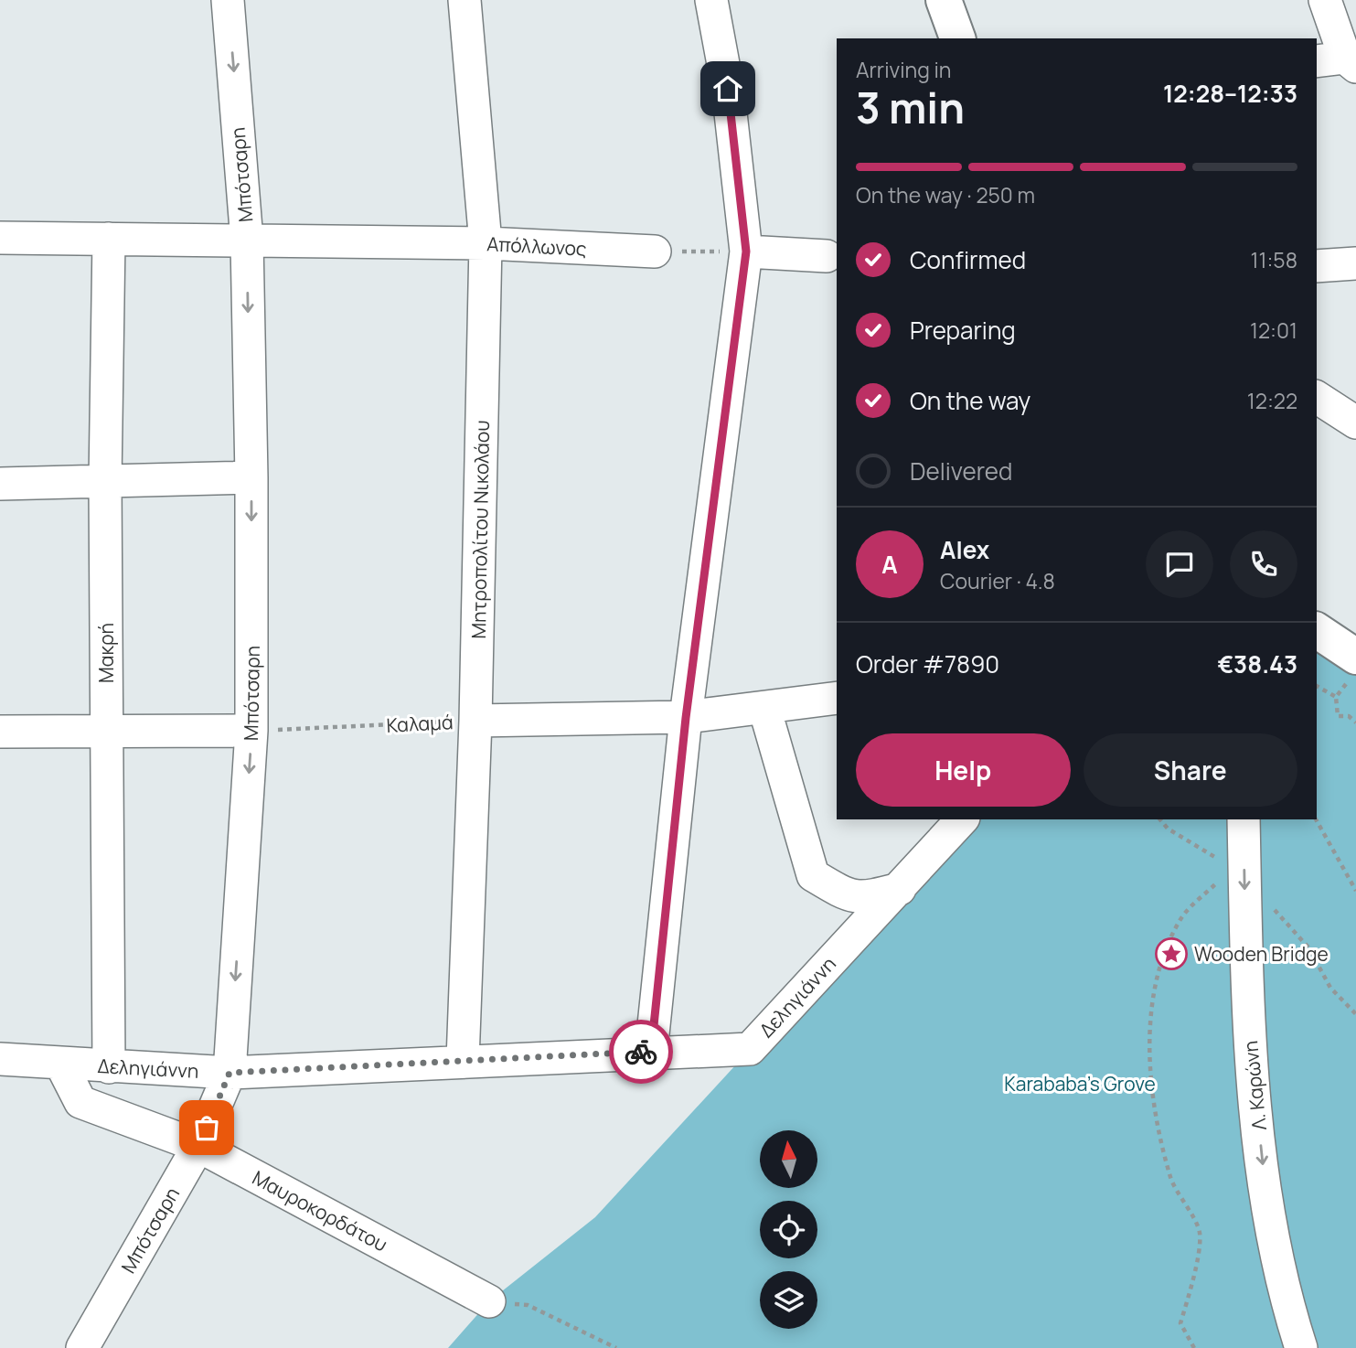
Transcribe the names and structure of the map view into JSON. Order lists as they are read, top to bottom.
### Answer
{
  "streets": {
    "street": [
      "Μπότσαρη",
      "Απόλλωνος",
      "Μητροπολίτου Νικολάου",
      "Μακρή",
      "Καλαμά",
      "Δεληγιάννη",
      "Λ. Καρώνη",
      "Μαυροκορδάτου"
    ]
  },
  "crossings": [
    ["Μπότσαρη", "Απόλλωνος"],
    ["Μπότσαρη", "Καλαμά"],
    ["Μπότσαρη", "Δεληγιάννη"],
    ["Μπότσαρη", "Μαυροκορδάτου"],
    ["Απόλλωνος", "Μητροπολίτου Νικολάου"],
    ["Απόλλωνος", "Μακρή"],
    ["Μητροπολίτου Νικολάου", "Καλαμά"],
    ["Μητροπολίτου Νικολάου", "Δεληγιάννη"],
    ["Μακρή", "Δεληγιάννη"],
    ["Δεληγιάννη", "Μαυροκορδάτου"]
  ],
  "one_way": ["Μπότσαρη", "Λ. Καρώνη"],
  "parks": ["Karababa's Grove"],
  "places": {
    "place": ["Wooden Bridge"]
  },
  "north": "top",
  "page": {
    "heading": ["3 min", "Arriving in", "12:28–12:33"],
    "panel": [
      "Alex",
      "Courier · 4.8",
      "Order #7890",
      "€38.43"
    ],
    "bar": "On the way · 250 m",
    "list": [
      ["Confirmed", "11:58"],
      ["Preparing", "12:01"],
      ["On the way", "12:22"],
      "Delivered"
    ],
    "round": "A",
    "buttons": ["Help", "Share"]
  }
}
